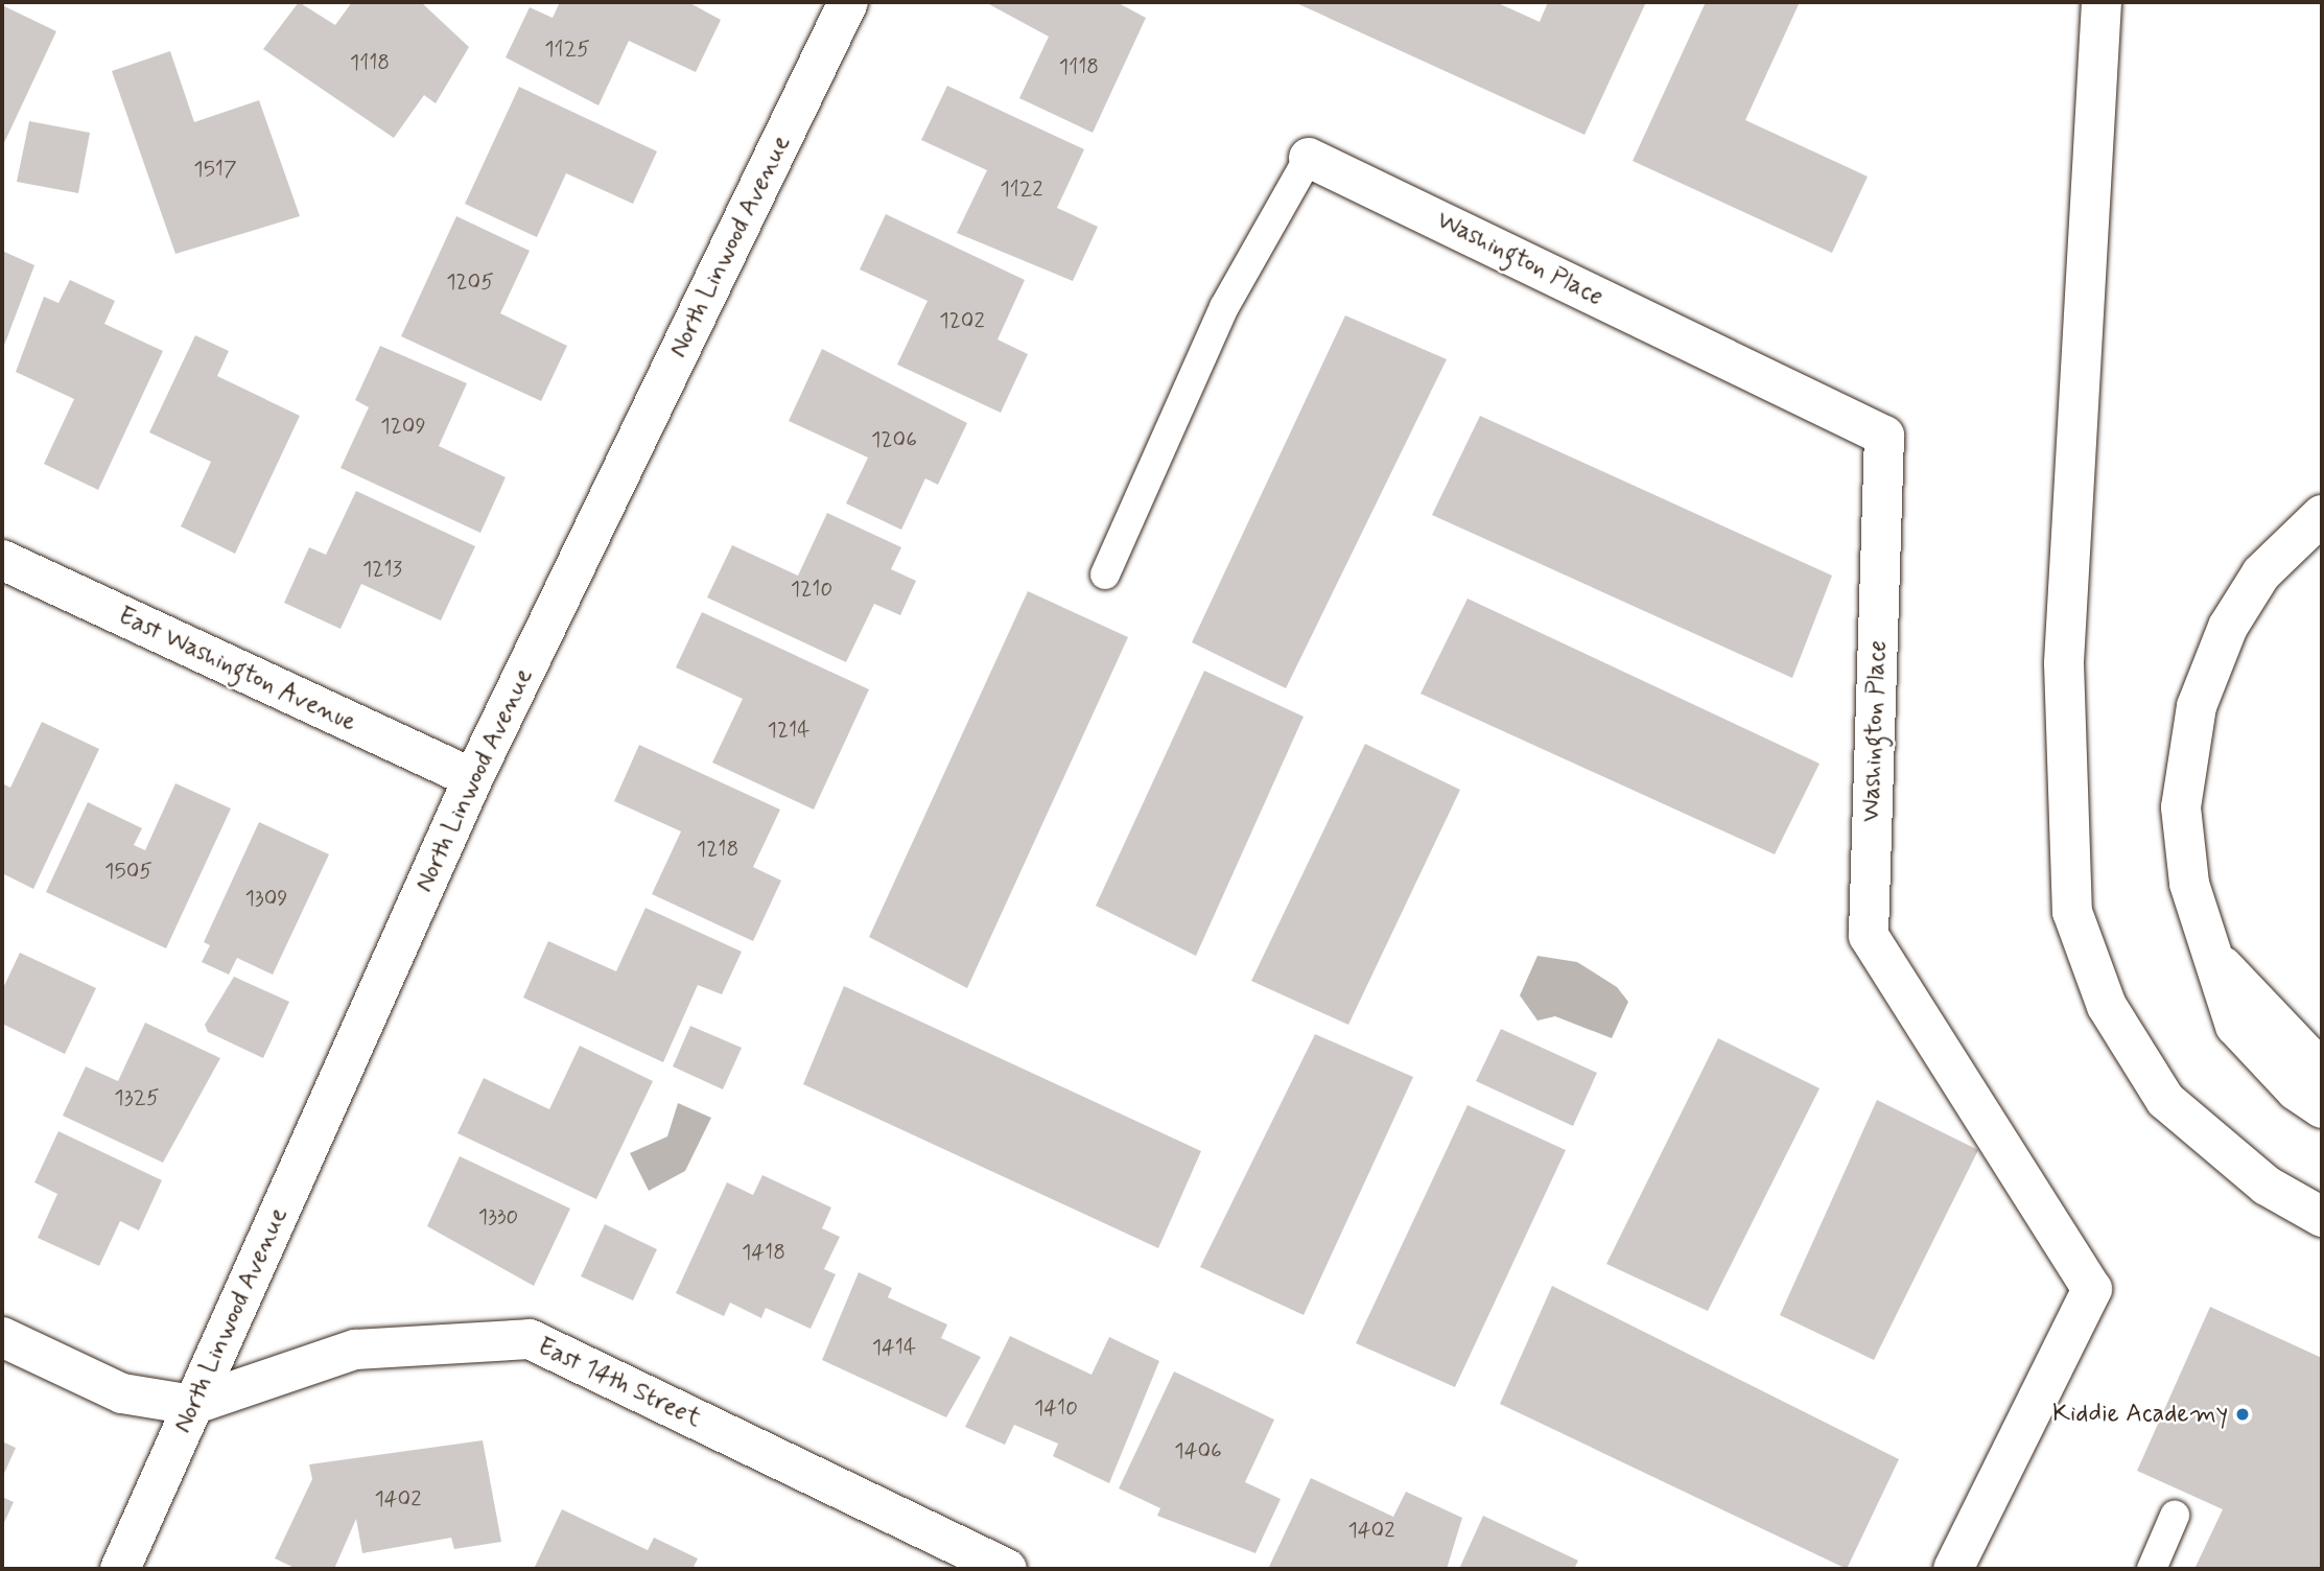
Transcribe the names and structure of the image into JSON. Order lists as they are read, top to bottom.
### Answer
{
  "streets": {
    "main road": [
      "North Linwood Avenue",
      "Washington Place",
      "East Washington Avenue",
      "East 14th Street"
    ]
  },
  "crossings": [
    ["North Linwood Avenue", "East Washington Avenue"],
    ["North Linwood Avenue", "East 14th Street"]
  ],
  "places": ["Kiddie Academy"],
  "house_numbers": [
    "1125",
    "1118",
    "1118",
    "1517",
    "1122",
    "1205",
    "1202",
    "1209",
    "1206",
    "1213",
    "1210",
    "1214",
    "1218",
    "1505",
    "1309",
    "1325",
    "1330",
    "1418",
    "1414",
    "1410",
    "1406",
    "1402",
    "1402"
  ]
}
